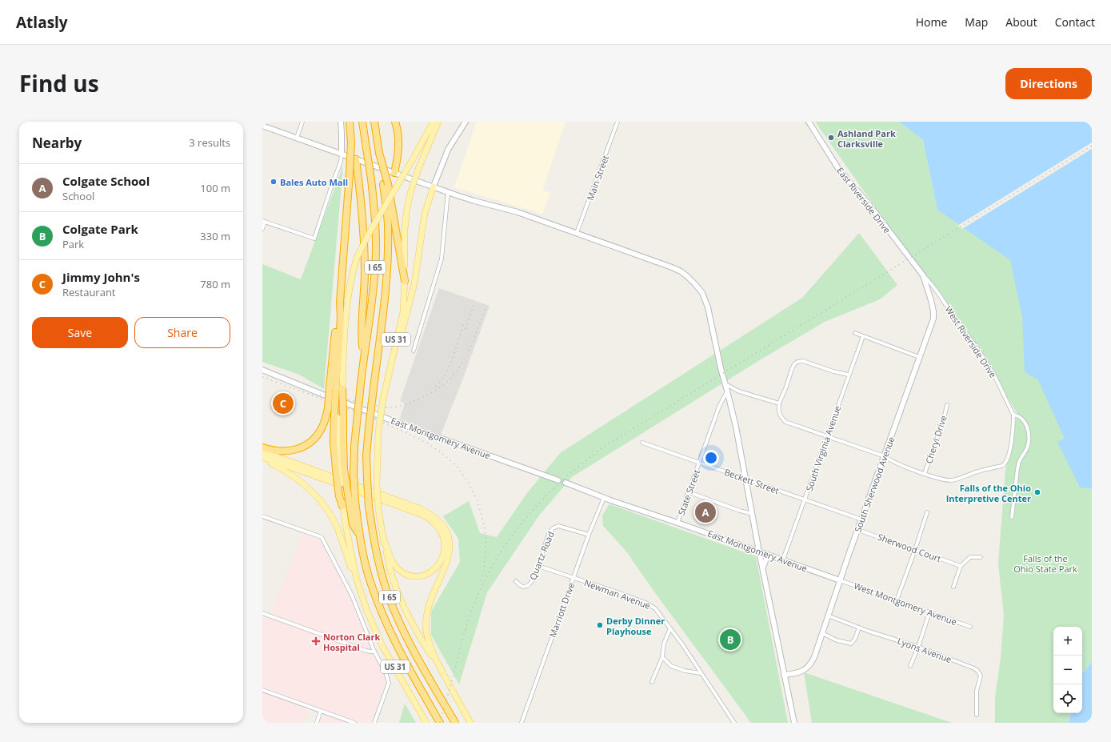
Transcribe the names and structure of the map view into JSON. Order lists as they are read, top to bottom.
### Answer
{
  "streets": {
    "highway": ["I 65"],
    "main road": ["US 31"],
    "street": [
      "Main Street",
      "East Riverside Drive",
      "West Riverside Drive",
      "East Montgomery Avenue",
      "Cheryl Drive",
      "South Virginia Avenue",
      "Beckett Street",
      "South Sherwood Avenue",
      "State Street",
      "Sherwood Court",
      "Quartz Road",
      "Newman Avenue",
      "West Montgomery Avenue",
      "Marriott Drive",
      "Lyons Avenue"
    ]
  },
  "crossings": [
    ["East Riverside Drive", "West Riverside Drive"],
    ["East Riverside Drive", "South Sherwood Avenue"],
    ["West Riverside Drive", "South Sherwood Avenue"],
    ["East Montgomery Avenue", "South Virginia Avenue"],
    ["East Montgomery Avenue", "South Sherwood Avenue"],
    ["East Montgomery Avenue", "State Street"],
    ["East Montgomery Avenue", "West Montgomery Avenue"],
    ["East Montgomery Avenue", "Marriott Drive"],
    ["South Virginia Avenue", "Beckett Street"],
    ["Beckett Street", "South Sherwood Avenue"],
    ["Beckett Street", "State Street"],
    ["South Sherwood Avenue", "Sherwood Court"],
    ["South Sherwood Avenue", "West Montgomery Avenue"],
    ["South Sherwood Avenue", "Lyons Avenue"],
    ["Quartz Road", "Newman Avenue"],
    ["Quartz Road", "Marriott Drive"],
    ["Newman Avenue", "Marriott Drive"]
  ],
  "parks": ["Falls of the Ohio State Park"],
  "places": {
    "other": [
      "Ashland Park Clarksville",
      "Bales Auto Mall",
      "Falls of the Ohio Interpretive Center",
      "Derby Dinner Playhouse"
    ],
    "health": ["Norton Clark Hospital"]
  },
  "page": {
    "header": "Atlasly",
    "nav": [
      "Home",
      "Map",
      "About",
      "Contact"
    ],
    "title": "Find us",
    "buttons": [
      "Directions",
      ["Save", "Share"]
    ],
    "heading": ["Nearby", "3 results"],
    "list": [
      {
        "mark": "A",
        "name": "Colgate School",
        "note": "School",
        "value": "100 m"
      },
      {
        "mark": "B",
        "name": "Colgate Park",
        "note": "Park",
        "value": "330 m"
      },
      {
        "mark": "C",
        "name": "Jimmy John's",
        "note": "Restaurant",
        "value": "780 m"
      }
    ],
    "pins": ["C", "A", "B"],
    "map_buttons": ["+", "−"]
  }
}
